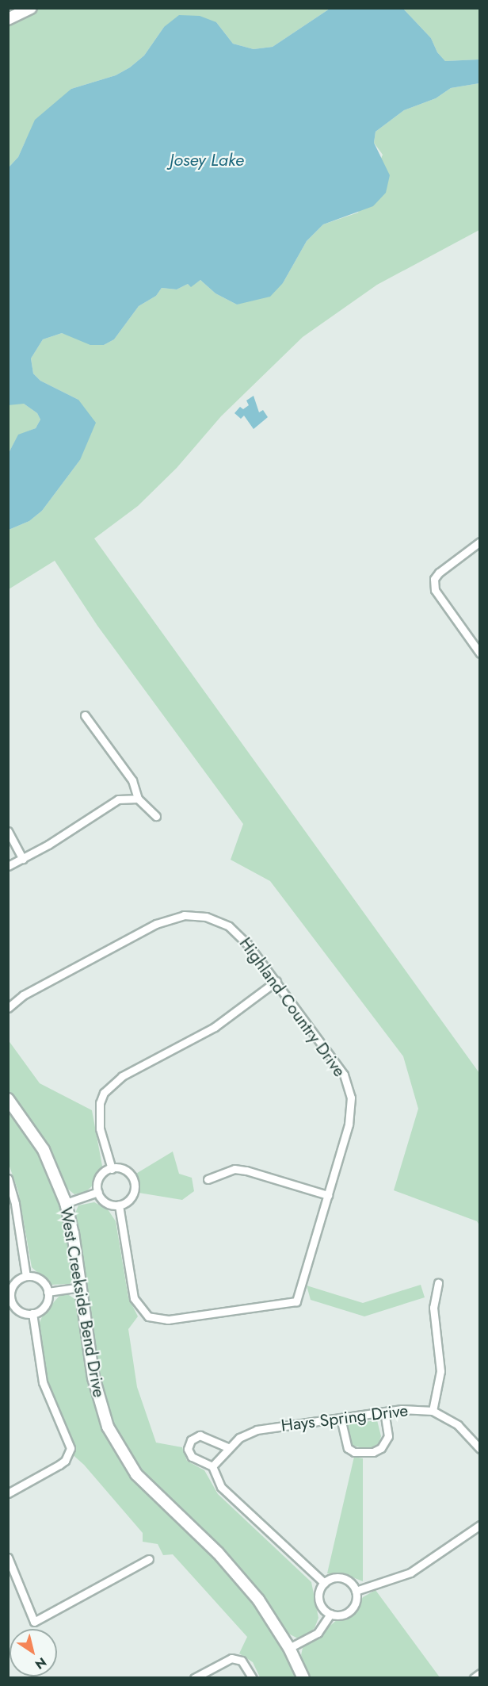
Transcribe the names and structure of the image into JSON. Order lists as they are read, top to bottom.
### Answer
{
  "streets": {
    "street": ["Highland Country Drive", "West Creekside Bend Drive", "Hays Spring Drive"]
  },
  "water": ["Josey Lake"],
  "north": "bottom right"
}
